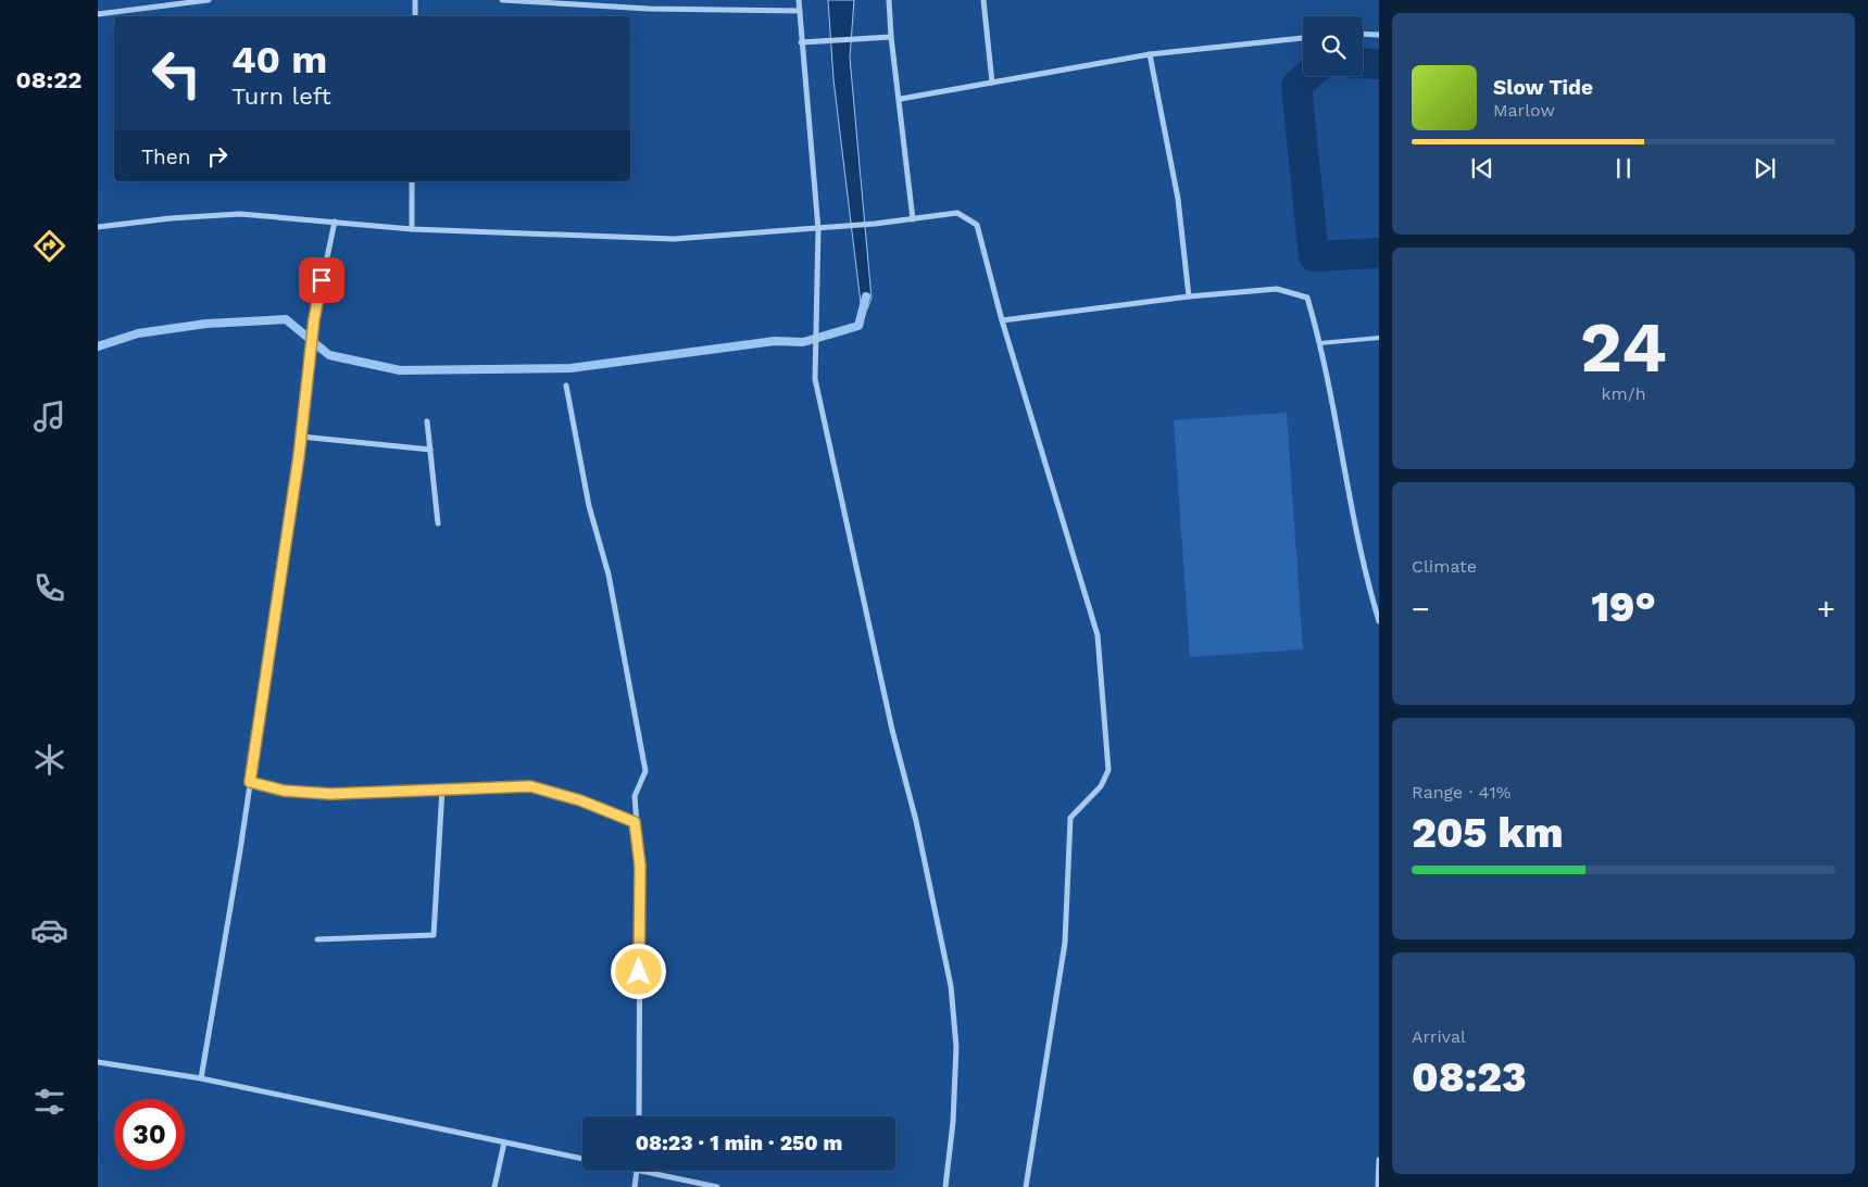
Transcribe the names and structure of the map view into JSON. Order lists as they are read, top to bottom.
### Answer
{
  "page": {
    "tabs": "08:22",
    "turn": ["40 m", "Turn left"],
    "song": ["Slow Tide", "Marlow"],
    "then": "Then",
    "tile": [
      ["24", "km/h"],
      "Climate",
      ["Range · 41%", "205 km"],
      ["Arrival", "08:23"]
    ],
    "heat": ["−", "19°", "+"],
    "limit": "30",
    "trip": "08:23 · 1 min · 250 m"
  }
}
